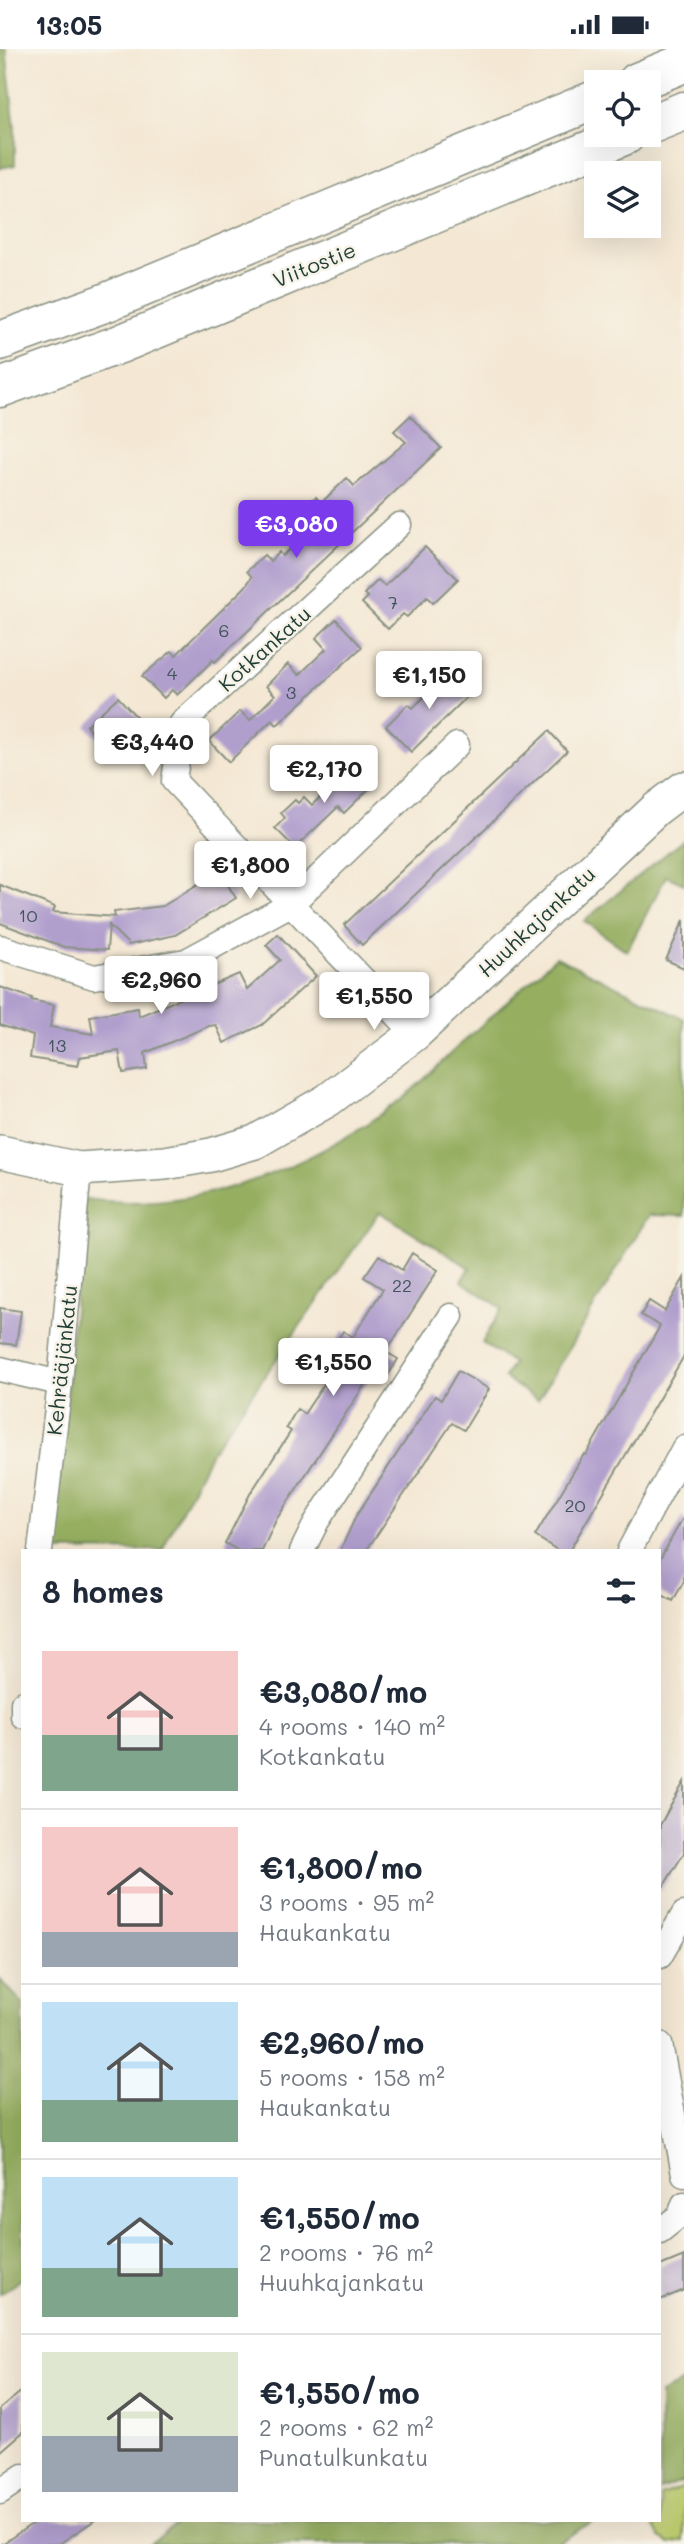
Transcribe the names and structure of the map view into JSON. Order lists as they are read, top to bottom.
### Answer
{
  "streets": {
    "highway": ["Viitostie"],
    "street": ["Kotkankatu", "Huuhkajankatu", "Kehrääjänkatu"]
  },
  "crossings": [
    ["Kotkankatu", "Huuhkajankatu"],
    ["Huuhkajankatu", "Kehrääjänkatu"]
  ],
  "house_numbers": [
    "7",
    "6",
    "4",
    "3",
    "10",
    "13",
    "22",
    "20"
  ],
  "page": {
    "status": "13:05",
    "price": [
      "€3,080",
      "€1,150",
      "€3,440",
      "€2,170",
      "€1,800",
      "€2,960",
      "€1,550",
      "€1,550"
    ],
    "heading": "8 homes",
    "list": [
      {
        "name": "€3,080/mo",
        "note": "4 rooms · 140 m² · Kotkankatu"
      },
      {
        "name": "€1,800/mo",
        "note": "3 rooms · 95 m² · Haukankatu"
      },
      {
        "name": "€2,960/mo",
        "note": "5 rooms · 158 m² · Haukankatu"
      },
      {
        "name": "€1,550/mo",
        "note": "2 rooms · 76 m² · Huuhkajankatu"
      },
      {
        "name": "€1,550/mo",
        "note": "2 rooms · 62 m² · Punatulkunkatu"
      }
    ]
  }
}
